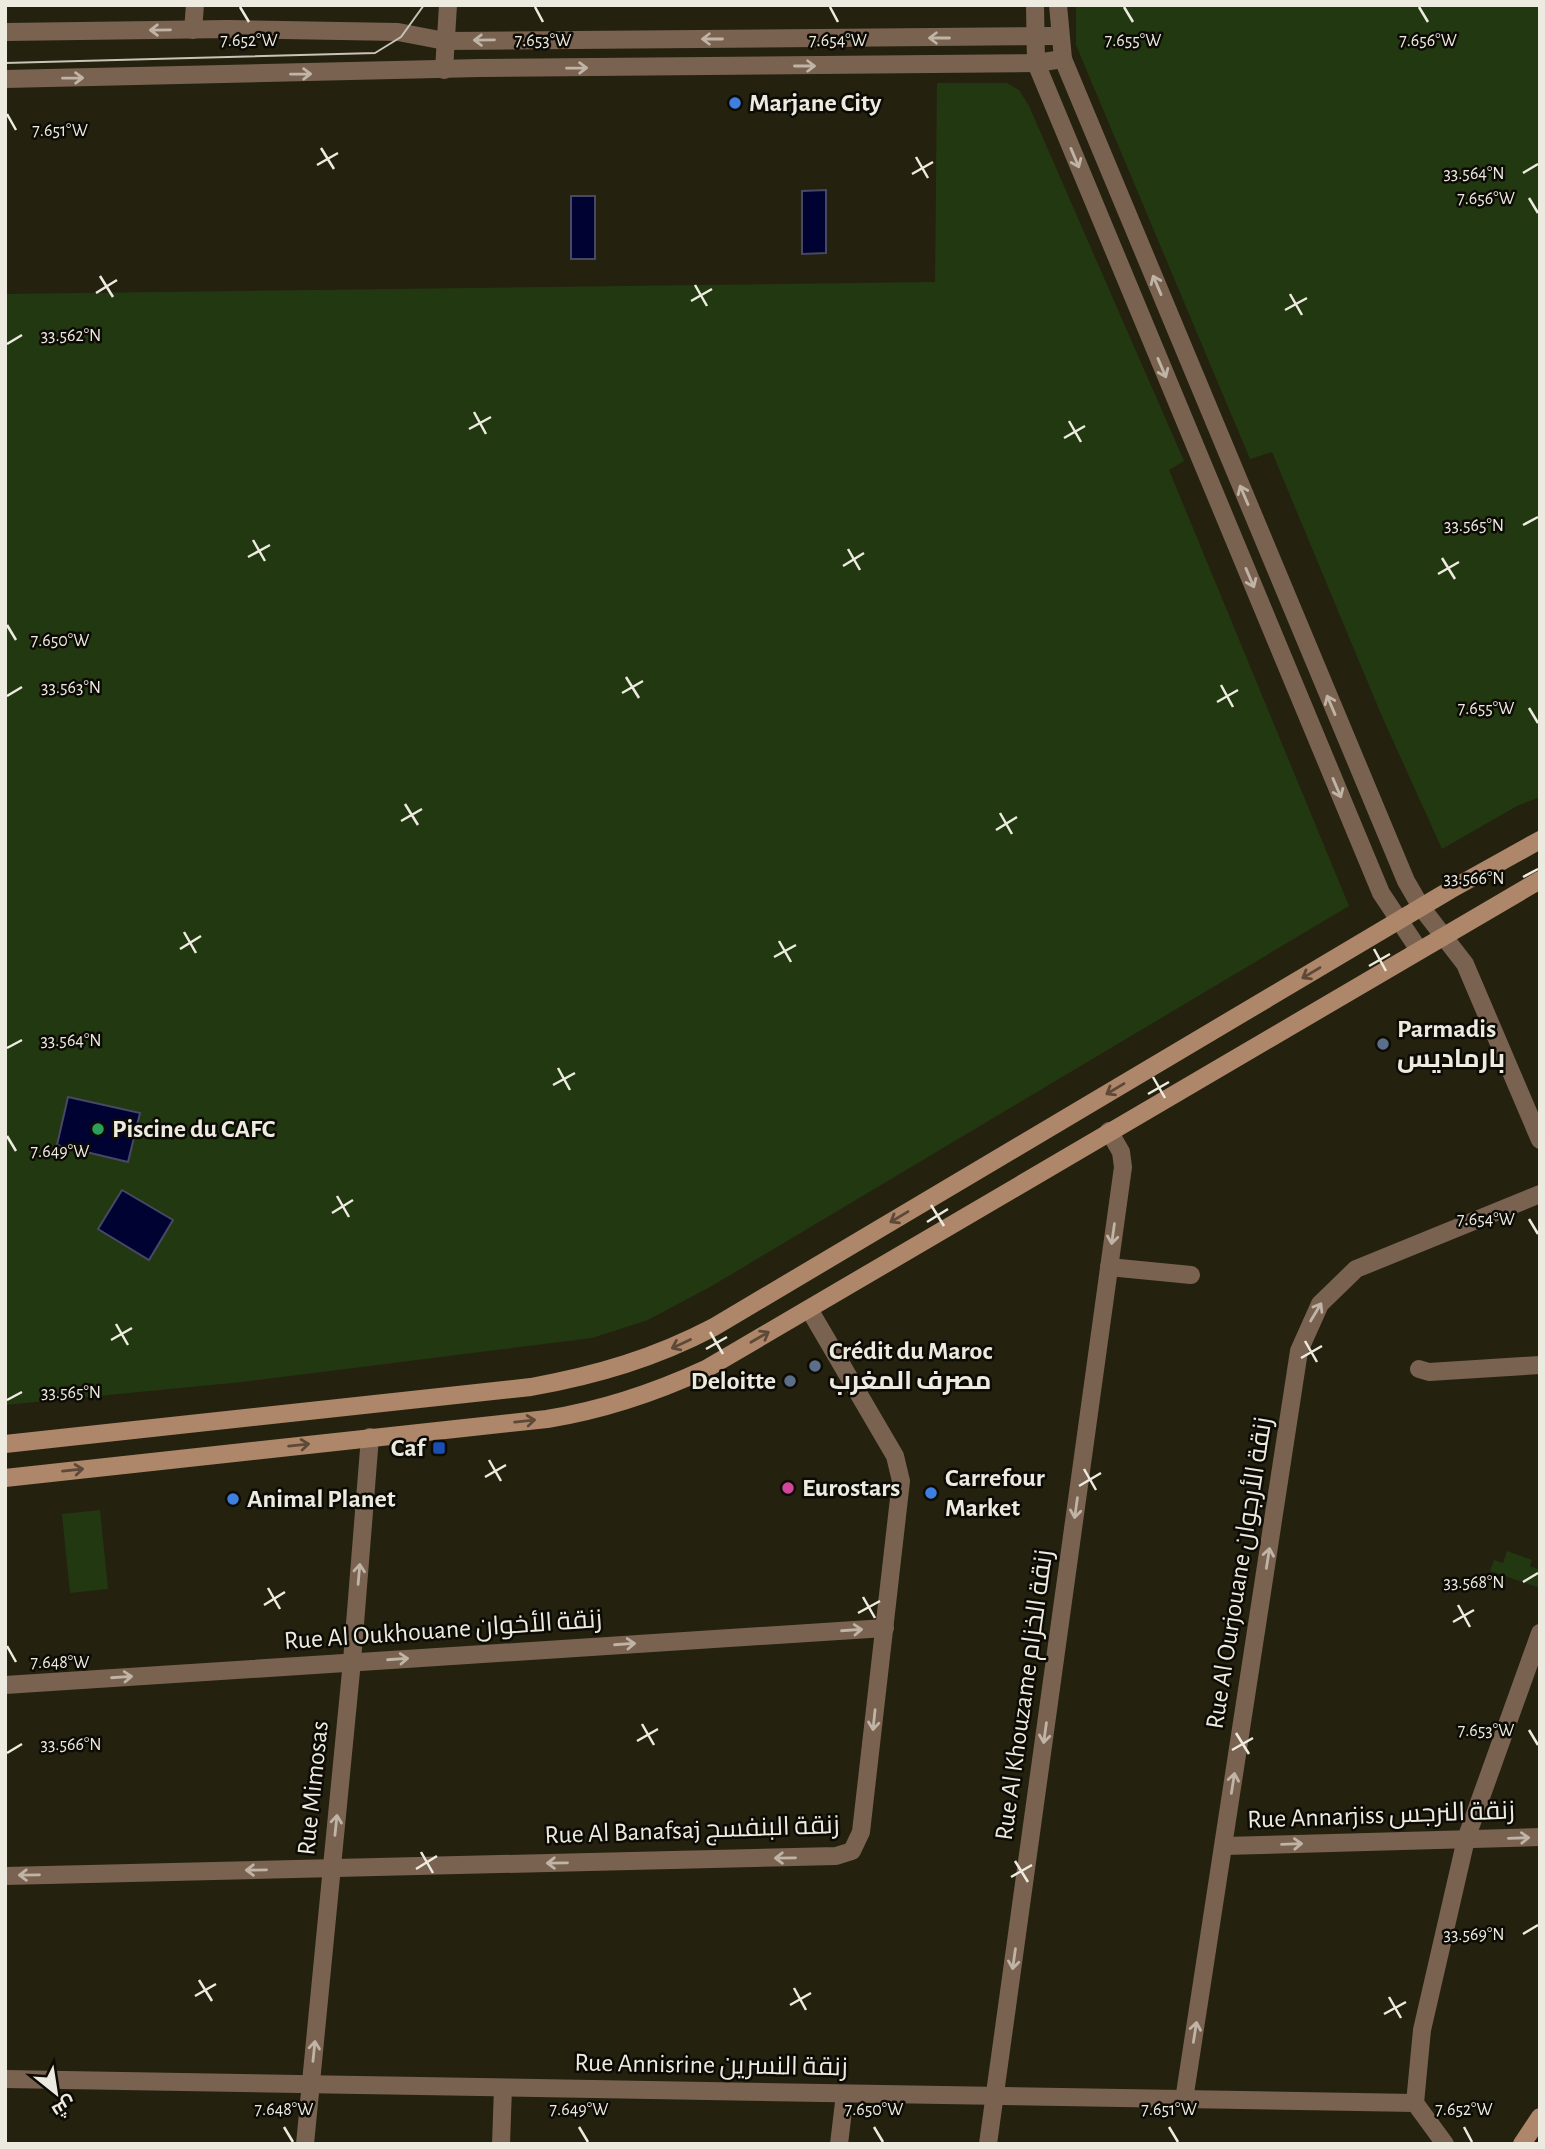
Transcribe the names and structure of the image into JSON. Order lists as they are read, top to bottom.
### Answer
{
  "streets": {
    "street": [
      "Rue Al Ourjouane زنقة الأرجوان",
      "Rue Al Oukhouane زنقة الأخوان",
      "Rue Al Khouzame زنقة الخزام",
      "Rue Mimosas",
      "Rue Annarjiss زنقة النرجس",
      "Rue Al Banafsaj زنقة البنفسج",
      "Rue Annisrine زنقة النسرين"
    ]
  },
  "crossings": [
    ["Rue Al Ourjouane زنقة الأرجوان", "Rue Annarjiss زنقة النرجس"],
    ["Rue Al Ourjouane زنقة الأرجوان", "Rue Annisrine زنقة النسرين"],
    ["Rue Al Oukhouane زنقة الأخوان", "Rue Mimosas"],
    ["Rue Al Oukhouane زنقة الأخوان", "Rue Al Banafsaj زنقة البنفسج"],
    ["Rue Al Khouzame زنقة الخزام", "Rue Annisrine زنقة النسرين"],
    ["Rue Mimosas", "Rue Al Banafsaj زنقة البنفسج"],
    ["Rue Mimosas", "Rue Annisrine زنقة النسرين"]
  ],
  "one_way": [
    "Rue Al Ourjouane زنقة الأرجوان",
    "Rue Al Oukhouane زنقة الأخوان",
    "Rue Al Khouzame زنقة الخزام",
    "Rue Mimosas",
    "Rue Annarjiss زنقة النرجس",
    "Rue Al Banafsaj زنقة البنفسج"
  ],
  "places": {
    "other": [
      "Marjane City",
      "Parmadis بارماديس",
      "Piscine du CAFC",
      "Crédit du Maroc مصرف المغرب",
      "Deloitte",
      "Eurostars",
      "Carrefour Market",
      "Animal Planet"
    ],
    "transit": ["Caf"]
  },
  "north": "bottom right",
  "coordinates": [
    "7.652°W",
    "7.653°W",
    "7.654°W",
    "7.655°W",
    "7.656°W",
    "7.651°W",
    "33.564°N",
    "33.562°N",
    "33.565°N",
    "7.650°W",
    "33.563°N",
    "33.566°N",
    "7.649°W",
    "33.568°N",
    "7.648°W",
    "33.569°N"
  ]
}
